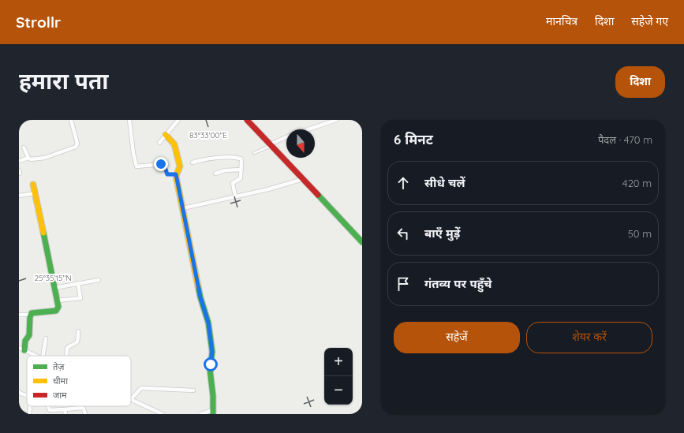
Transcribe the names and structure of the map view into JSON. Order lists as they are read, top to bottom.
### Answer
{
  "legend": ["तेज़", "धीमा", "जाम"],
  "north": "bottom",
  "page": {
    "header": "Strollr",
    "nav": ["मानचित्र", "दिशा", "सहेजे गए"],
    "buttons": [
      "दिशा",
      ["सहेजें", "शेयर करें"]
    ],
    "title": "हमारा पता",
    "heading": ["6 मिनट", "पैदल · 470 m"],
    "list": [
      ["सीधे चलें", "420 m"],
      ["बाएँ मुड़ें", "50 m"],
      "गंतव्य पर पहुँचे"
    ],
    "map_buttons": ["+", "−"]
  },
  "coordinates": ["83°33'00\"E", "25°35'15\"N"]
}
